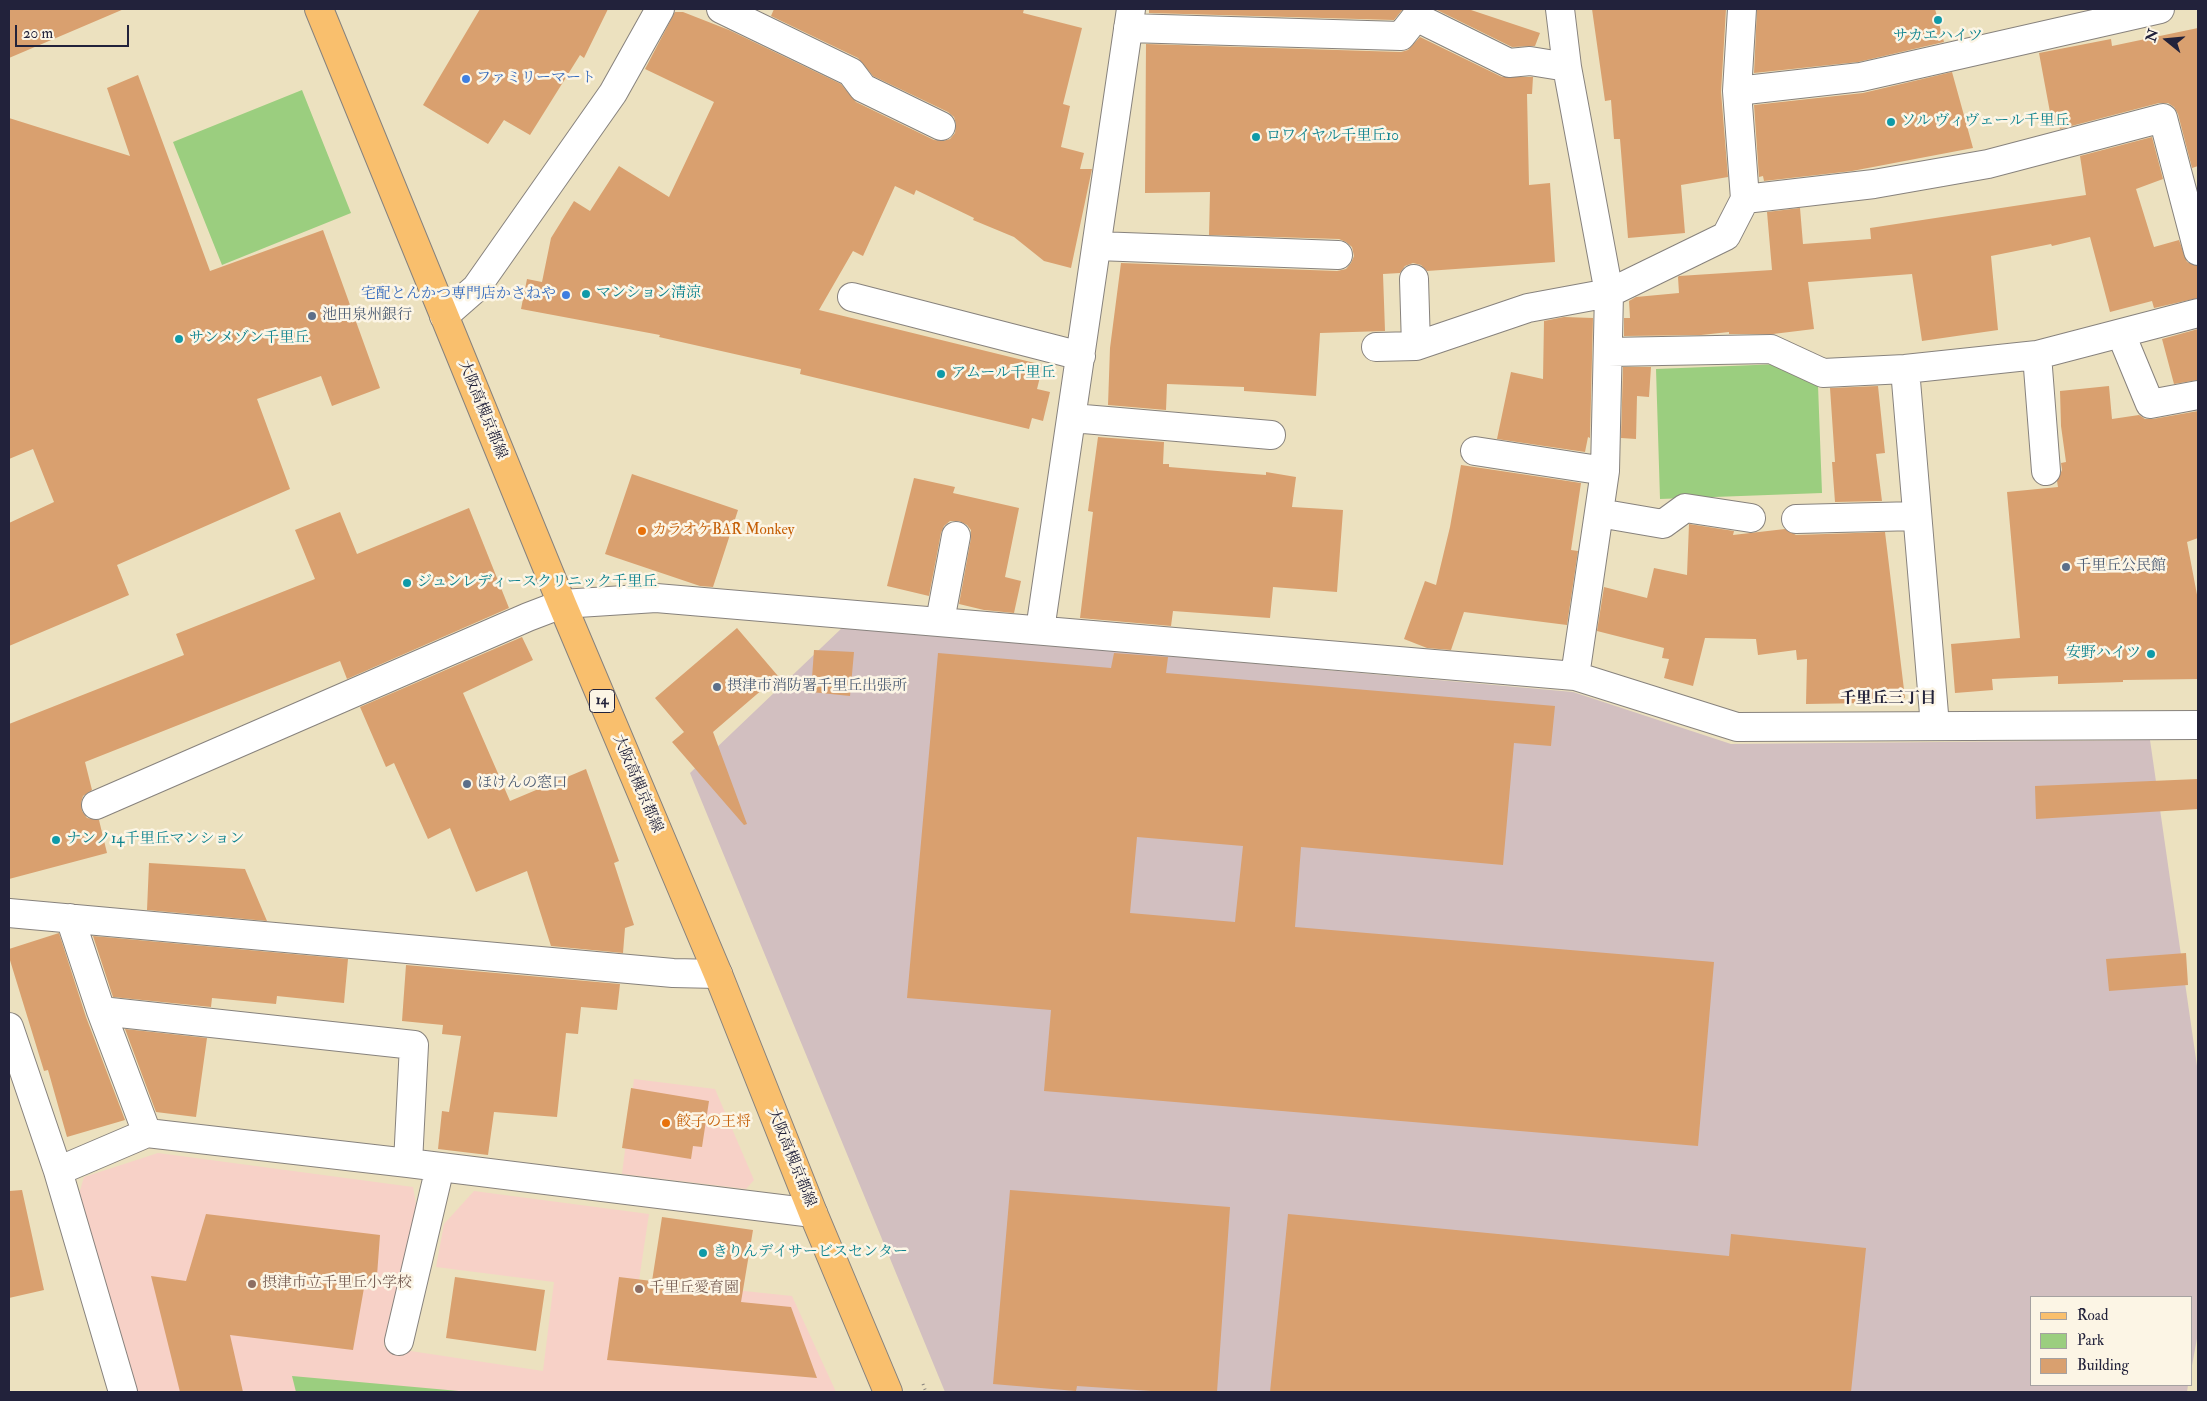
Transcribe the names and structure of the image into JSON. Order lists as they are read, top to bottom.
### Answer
{
  "streets": {
    "main road": ["大阪高槻京都線", "14"]
  },
  "districts": ["千里丘三丁目"],
  "places": [
    "サカエハイツ",
    "ファミリーマート",
    "ソル ヴィヴェール千里丘",
    "ロワイヤル千里丘10",
    "マンション清涼",
    "宅配とんかつ専門店かさねや",
    "池田泉州銀行",
    "サンメゾン千里丘",
    "アムール千里丘",
    "カラオケBAR Monkey",
    "千里丘公民館",
    "ジュンレディースクリニック千里丘",
    "安野ハイツ",
    "摂津市消防署千里丘出張所",
    "ほけんの窓口",
    "ナンノ14千里丘マンション",
    "餃子の王将",
    "きりんデイサービスセンター",
    "摂津市立千里丘小学校",
    "千里丘愛育園"
  ],
  "legend": ["Road", "Park", "Building"],
  "scale_bar": "20 m",
  "north": "left"
}
